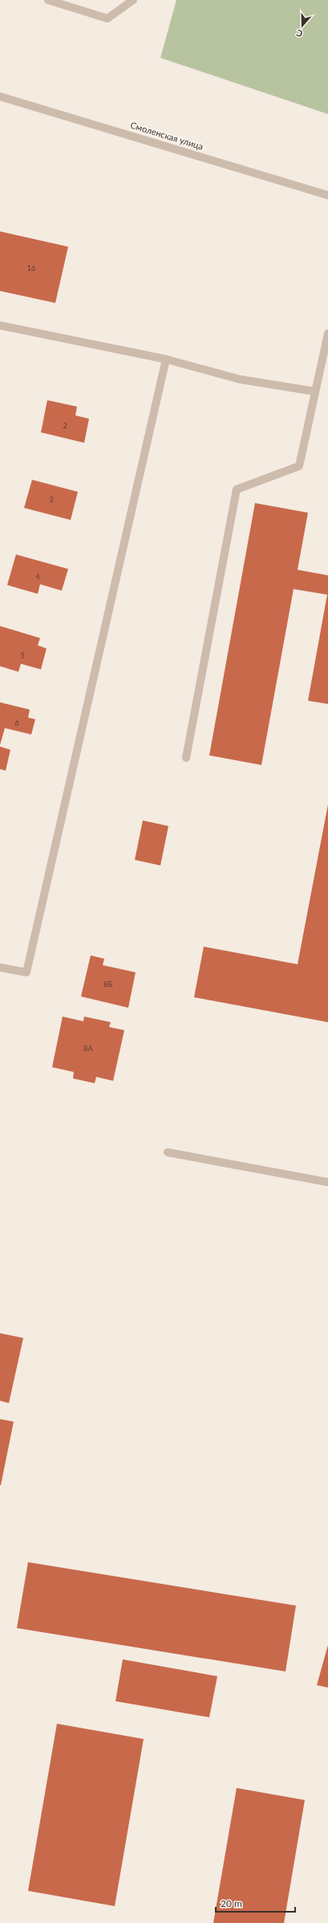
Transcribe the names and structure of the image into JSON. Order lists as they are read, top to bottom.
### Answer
{
  "streets": {
    "street": ["Смоленская улица"]
  },
  "house_numbers": [
    "16",
    "2",
    "3",
    "4",
    "5",
    "6",
    "8Б",
    "8А"
  ],
  "scale_bar": "20 m",
  "north": "bottom"
}
